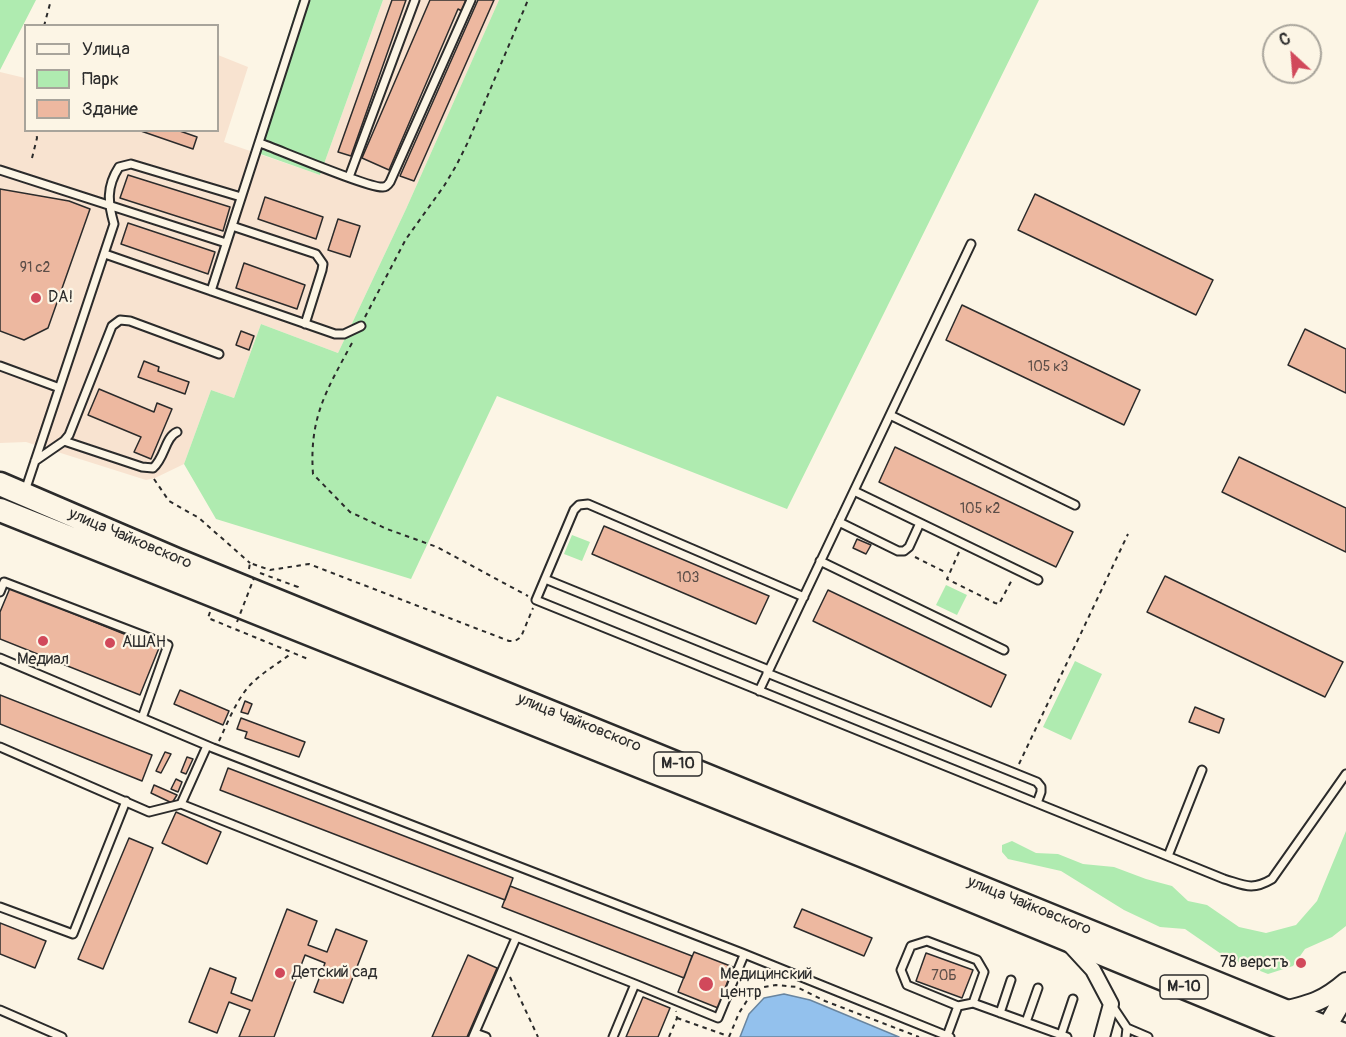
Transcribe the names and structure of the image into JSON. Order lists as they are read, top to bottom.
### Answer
{
  "streets": {
    "highway": ["улица Чайковского", "М-10"]
  },
  "places": [
    "DA!",
    "Медиал",
    "AШАН",
    "78 верстъ",
    "Детский сад",
    "Медицинский центр"
  ],
  "house_numbers": [
    "91 с2",
    "105 к3",
    "105 к2",
    "103",
    "70Б"
  ],
  "legend": ["Улица", "Парк", "Здание"],
  "north": "top left"
}
